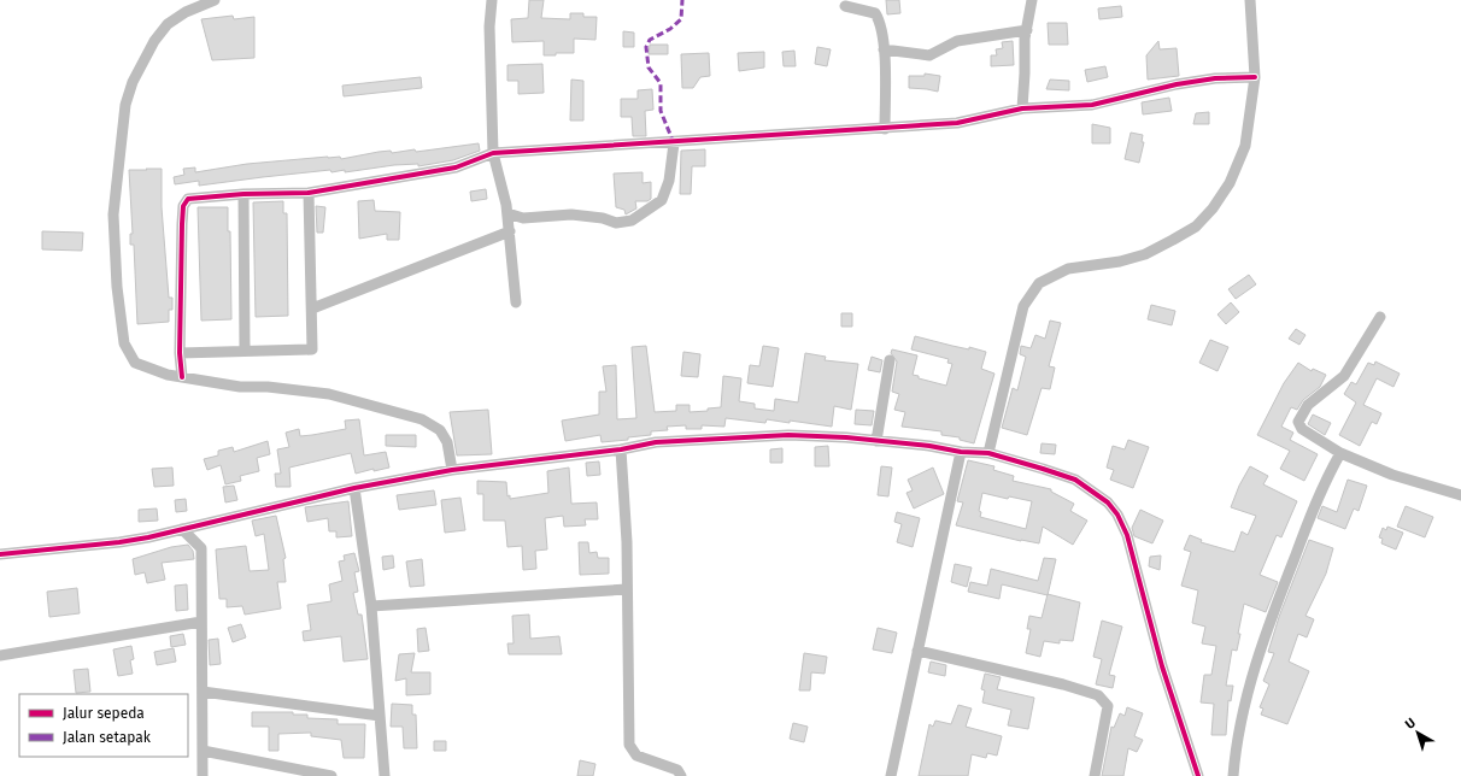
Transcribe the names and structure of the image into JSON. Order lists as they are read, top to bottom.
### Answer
{
  "legend": ["Jalur sepeda", "Jalan setapak"],
  "north": "top left"
}
